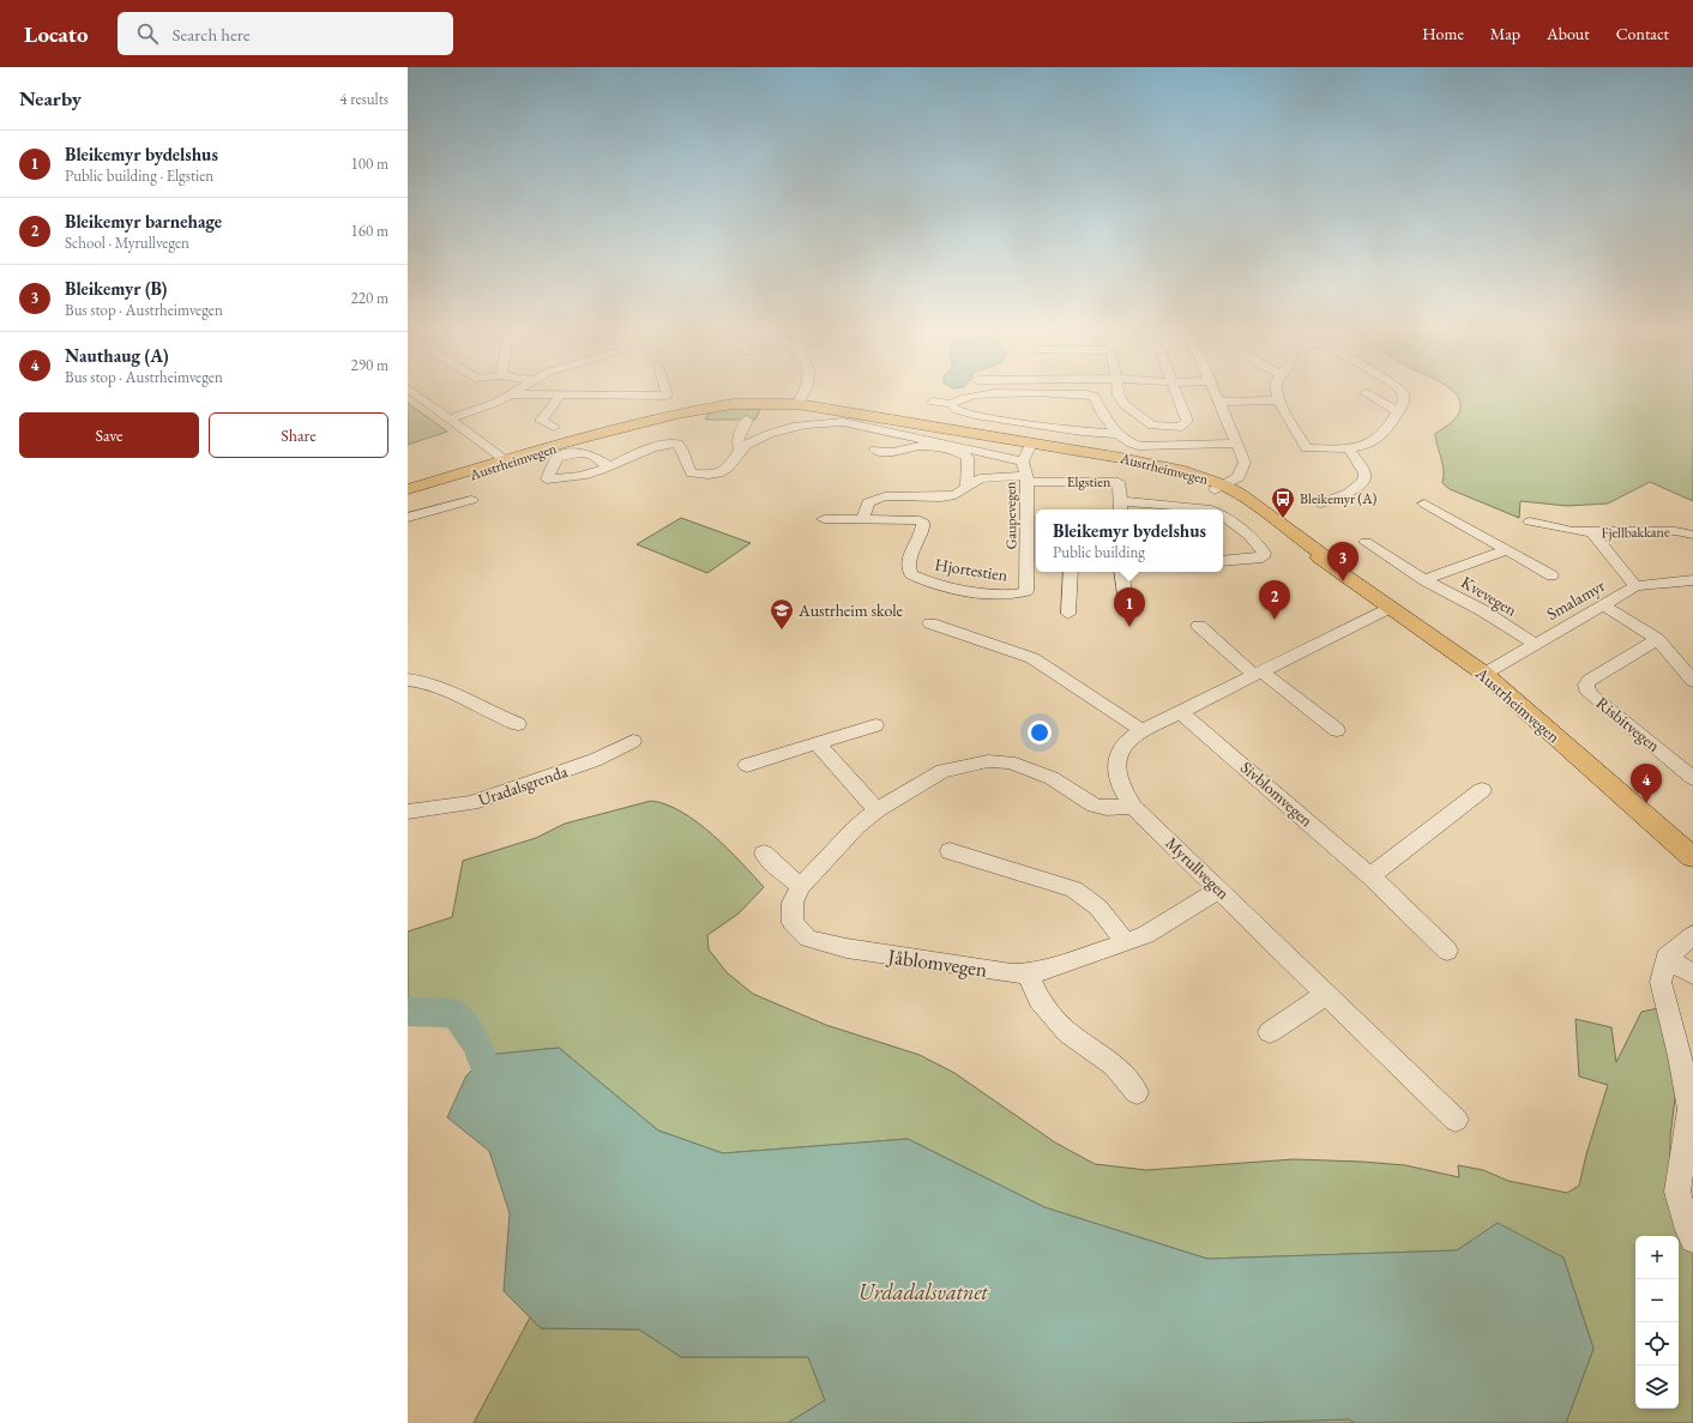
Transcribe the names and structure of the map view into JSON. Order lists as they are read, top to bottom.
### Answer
{
  "streets": {
    "main road": ["Austrheimvegen"],
    "street": [
      "Elgstien",
      "Gaupevegen",
      "Fjellbakkane",
      "Hjortestien",
      "Kvevegen",
      "Smalamyr",
      "Risbitvegen",
      "Uradalsgrenda",
      "Sivblomvegen",
      "Myrullvegen",
      "Jåblomvegen"
    ]
  },
  "crossings": [
    ["Austrheimvegen", "Gaupevegen"],
    ["Austrheimvegen", "Smalamyr"],
    ["Austrheimvegen", "Myrullvegen"],
    ["Elgstien", "Gaupevegen"],
    ["Gaupevegen", "Hjortestien"],
    ["Fjellbakkane", "Smalamyr"],
    ["Kvevegen", "Smalamyr"],
    ["Sivblomvegen", "Myrullvegen"],
    ["Myrullvegen", "Jåblomvegen"]
  ],
  "water": ["Urdadalsvatnet"],
  "places": {
    "bus stop": ["Bleikemyr (A)"],
    "school or university": ["Austrheim skole"]
  },
  "page": {
    "header": "Locato",
    "search": "Search here",
    "nav": [
      "Home",
      "Map",
      "About",
      "Contact"
    ],
    "heading": ["Nearby", "4 results"],
    "list": [
      {
        "mark": "1",
        "name": "Bleikemyr bydelshus",
        "note": "Public building · Elgstien",
        "value": "100 m"
      },
      {
        "mark": "2",
        "name": "Bleikemyr barnehage",
        "note": "School · Myrullvegen",
        "value": "160 m"
      },
      {
        "mark": "3",
        "name": "Bleikemyr (B)",
        "note": "Bus stop · Austrheimvegen",
        "value": "220 m"
      },
      {
        "mark": "4",
        "name": "Nauthaug (A)",
        "note": "Bus stop · Austrheimvegen",
        "value": "290 m"
      }
    ],
    "buttons": ["Save", "Share"],
    "popup": ["Bleikemyr bydelshus", "Public building"],
    "pins": [
      "3",
      "2",
      "1",
      "4"
    ],
    "map_buttons": ["+", "−"]
  }
}
